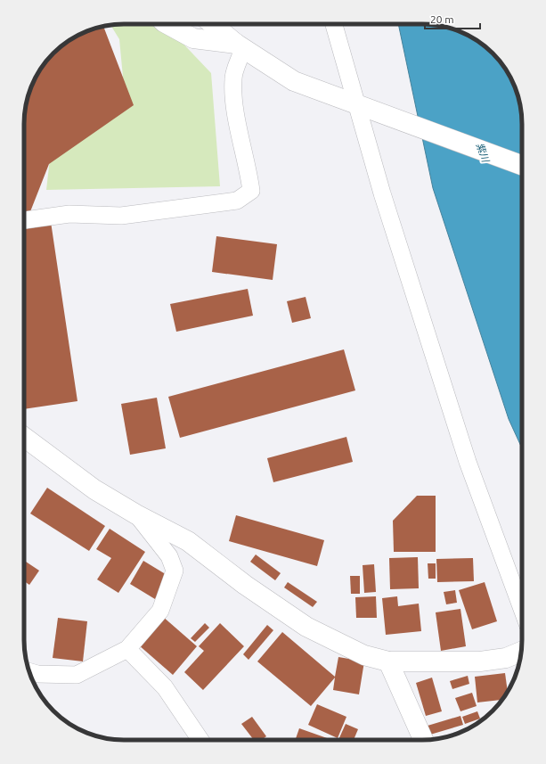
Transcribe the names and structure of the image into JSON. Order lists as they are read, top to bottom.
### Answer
{
  "water": ["紫川"],
  "scale_bar": "20 m"
}
